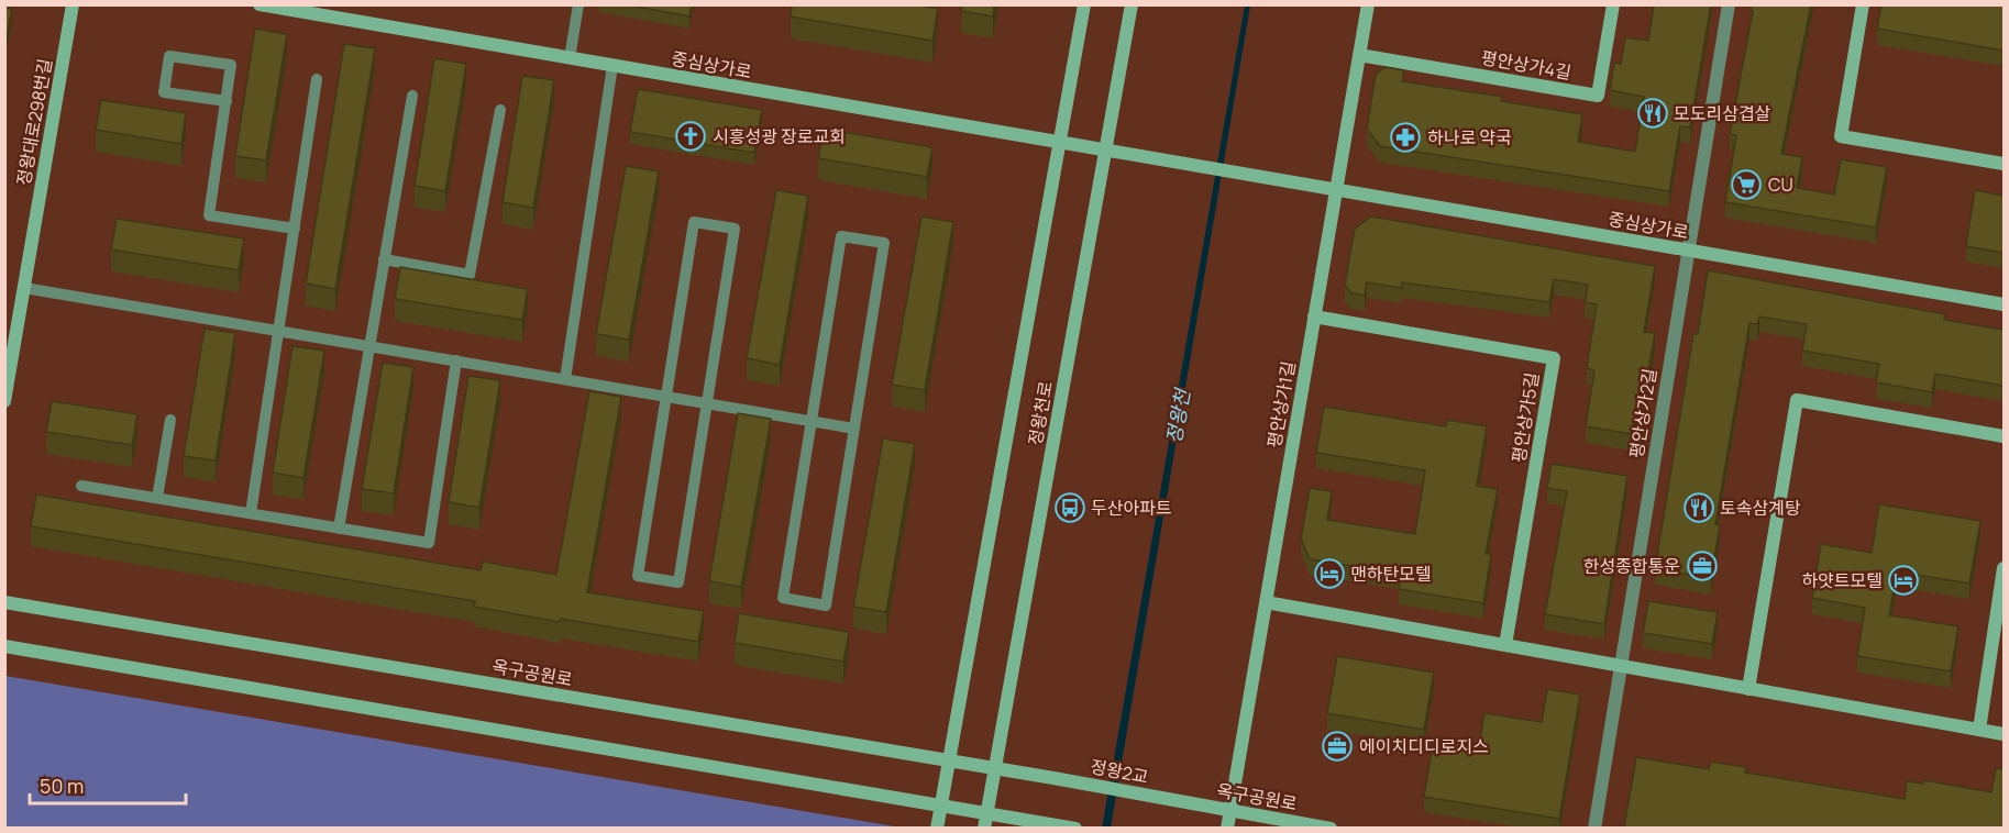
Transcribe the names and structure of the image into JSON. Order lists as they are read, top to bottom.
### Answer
{
  "streets": {
    "street": [
      "중심상가로",
      "평안상가4길",
      "정왕대로298번길",
      "평안상가1길",
      "정왕천로",
      "평안상가2길",
      "평안상가5길",
      "옥구공원로",
      "정왕2교"
    ]
  },
  "crossings": [
    ["중심상가로", "평안상가1길"],
    ["중심상가로", "정왕천로"],
    ["중심상가로", "평안상가2길"],
    ["평안상가4길", "평안상가1길"],
    ["평안상가1길", "평안상가5길"],
    ["평안상가1길", "옥구공원로"],
    ["정왕천로", "옥구공원로"],
    ["옥구공원로", "정왕2교"]
  ],
  "water": ["정왕천"],
  "places": {
    "restaurant": ["모도리삼겹살", "토속삼계탕"],
    "church": ["시흥성광 장로교회"],
    "pharmacy": ["하나로 약국"],
    "supermarket": ["CU"],
    "bus stop": ["두산아파트"],
    "office": ["한성종합통운", "에이치디디로지스"],
    "hotel": ["맨하탄모텔", "하얏트모텔"]
  },
  "scale_bar": "50 m"
}
